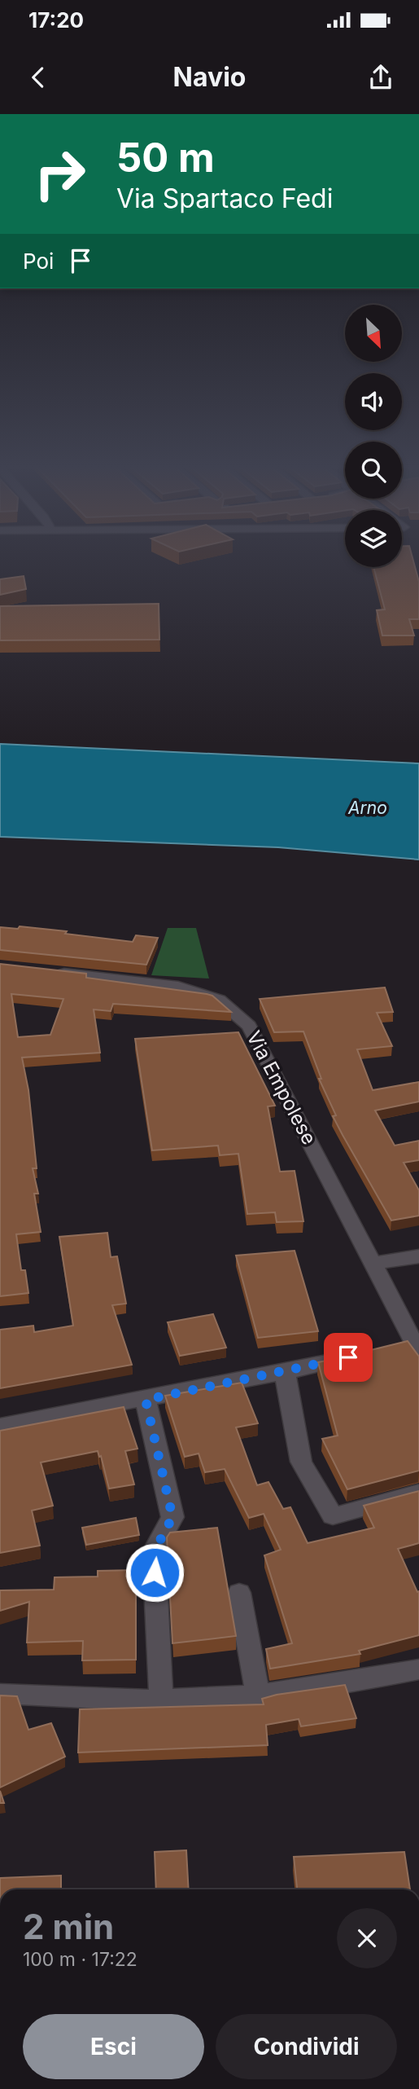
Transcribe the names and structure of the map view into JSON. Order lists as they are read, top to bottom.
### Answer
{
  "streets": {
    "street": ["Via Empolese"]
  },
  "water": ["Arno"],
  "north": "bottom right",
  "page": {
    "status": "17:20",
    "header": "Navio",
    "turn": ["50 m", "Via Spartaco Fedi"],
    "then": "Poi",
    "heading": ["2 min", "100 m · 17:22"],
    "buttons": ["Esci", "Condividi"]
  }
}
